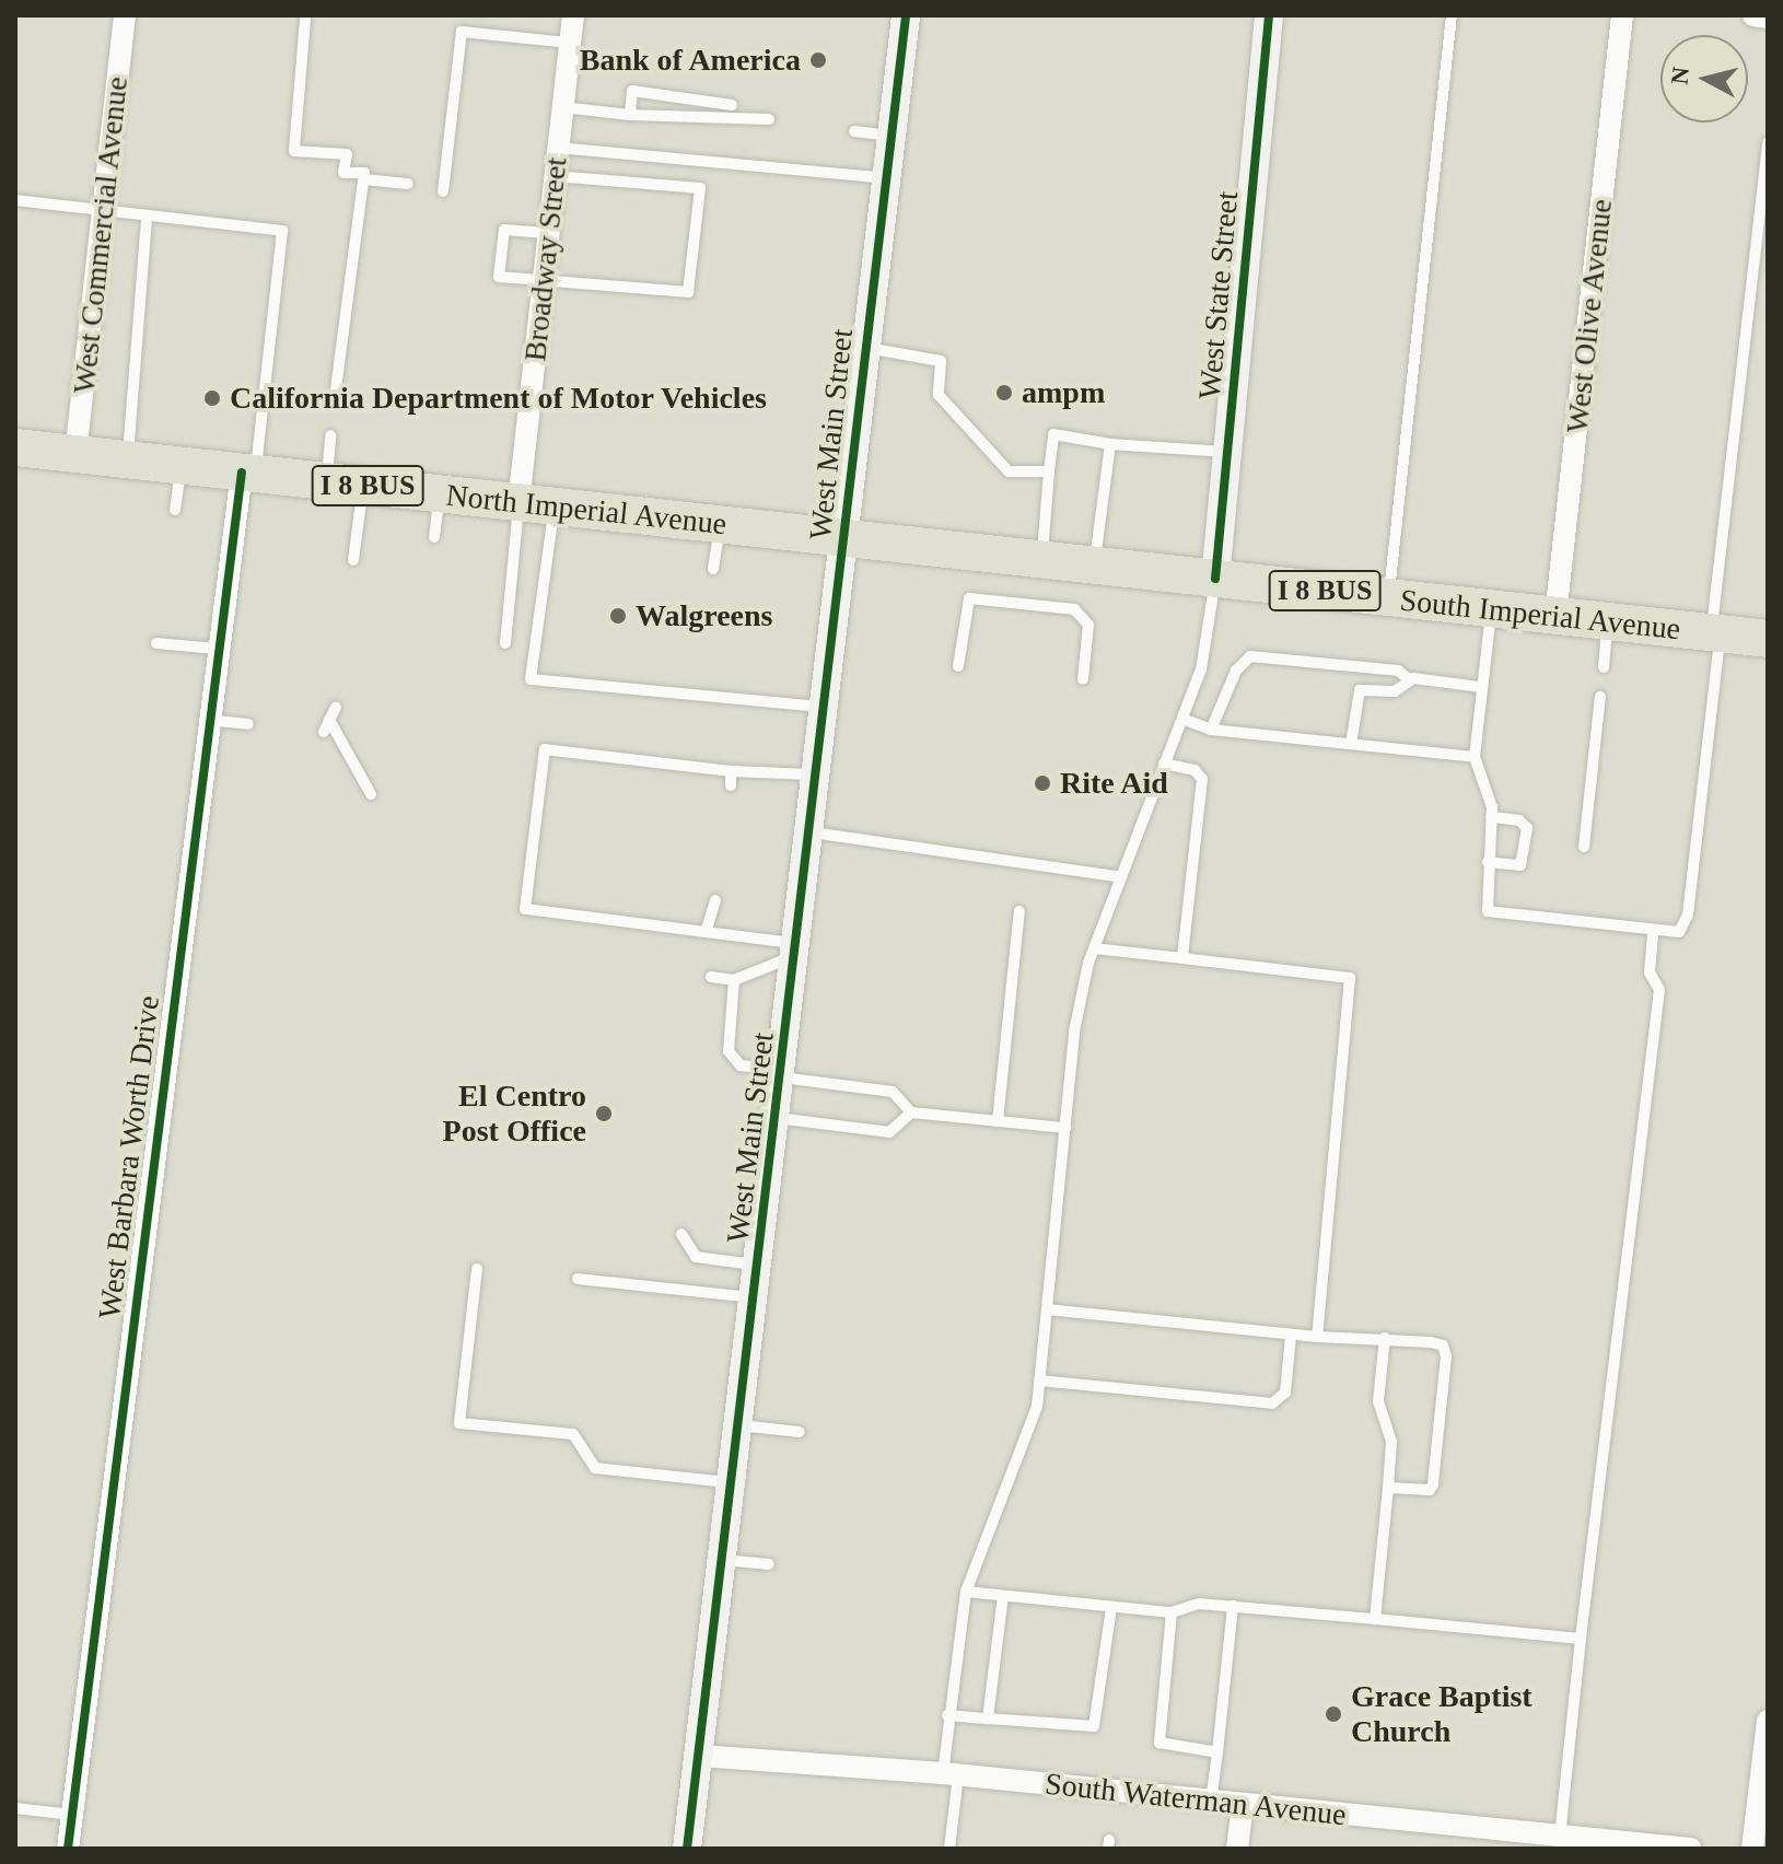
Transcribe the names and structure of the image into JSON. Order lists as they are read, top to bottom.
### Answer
{
  "streets": {
    "highway": ["I 8 BUS", "North Imperial Avenue", "South Imperial Avenue"],
    "street": [
      "West Commercial Avenue",
      "Broadway Street",
      "West State Street",
      "West Olive Avenue",
      "West Main Street",
      "West Barbara Worth Drive",
      "South Waterman Avenue"
    ]
  },
  "crossings": [
    ["West Commercial Avenue", "North Imperial Avenue"],
    ["Broadway Street", "North Imperial Avenue"],
    ["West State Street", "South Imperial Avenue"],
    ["West Olive Avenue", "South Imperial Avenue"],
    ["West Main Street", "North Imperial Avenue"],
    ["West Main Street", "South Imperial Avenue"],
    ["West Main Street", "South Waterman Avenue"],
    ["North Imperial Avenue", "South Imperial Avenue"],
    ["North Imperial Avenue", "West Barbara Worth Drive"]
  ],
  "places": [
    "Bank of America",
    "ampm",
    "California Department of Motor Vehicles",
    "Walgreens",
    "Rite Aid",
    "El Centro Post Office",
    "Grace Baptist Church"
  ],
  "north": "left"
}
